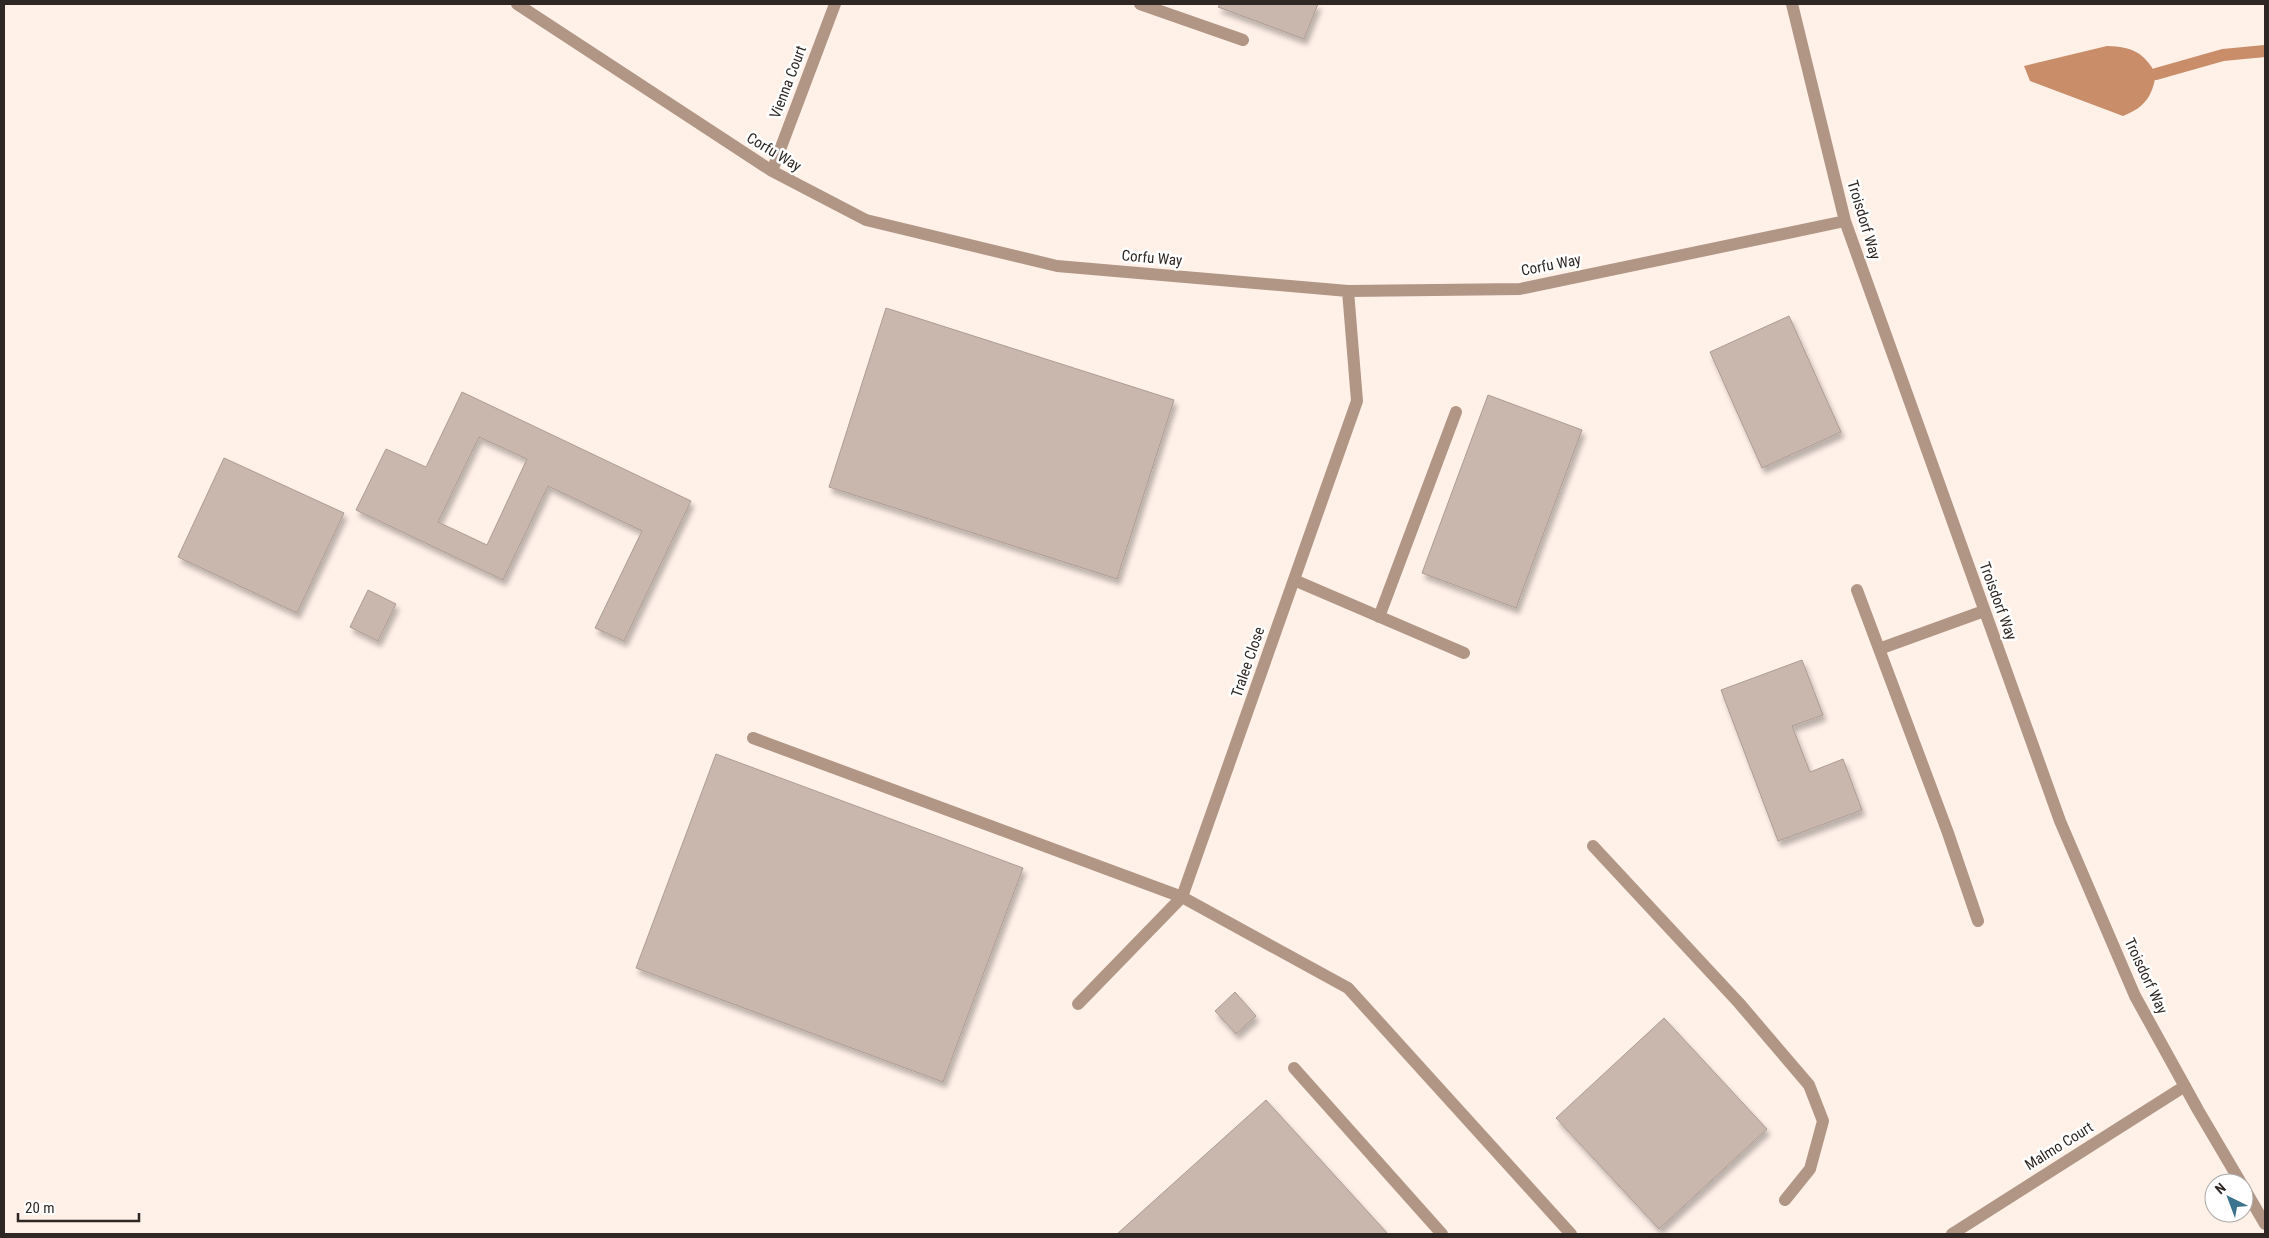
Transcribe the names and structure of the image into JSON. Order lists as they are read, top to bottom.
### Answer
{
  "streets": {
    "street": [
      "Vienna Court",
      "Corfu Way",
      "Troisdorf Way",
      "Tralee Close",
      "Malmo Court"
    ]
  },
  "crossings": [
    ["Vienna Court", "Corfu Way"],
    ["Corfu Way", "Troisdorf Way"],
    ["Corfu Way", "Tralee Close"],
    ["Troisdorf Way", "Malmo Court"]
  ],
  "scale_bar": "20 m",
  "north": "top left"
}
